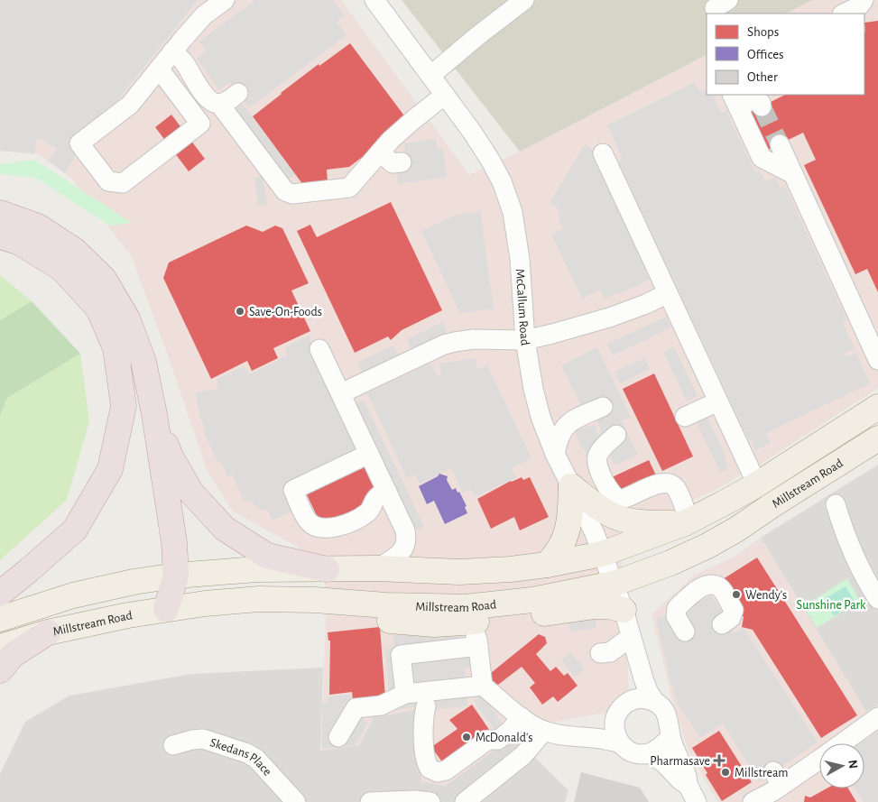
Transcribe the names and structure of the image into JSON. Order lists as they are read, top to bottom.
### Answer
{
  "streets": {
    "main road": ["Millstream Road"],
    "street": ["McCallum Road", "Skedans Place"]
  },
  "crossings": [
    ["McCallum Road", "Millstream Road"]
  ],
  "parks": ["Sunshine Park"],
  "places": {
    "other": [
      "Save-On-Foods",
      "Wendy's",
      "McDonald's",
      "Millstream"
    ],
    "health": ["Pharmasave"]
  },
  "legend": ["Shops", "Offices", "Other"],
  "north": "right"
}
